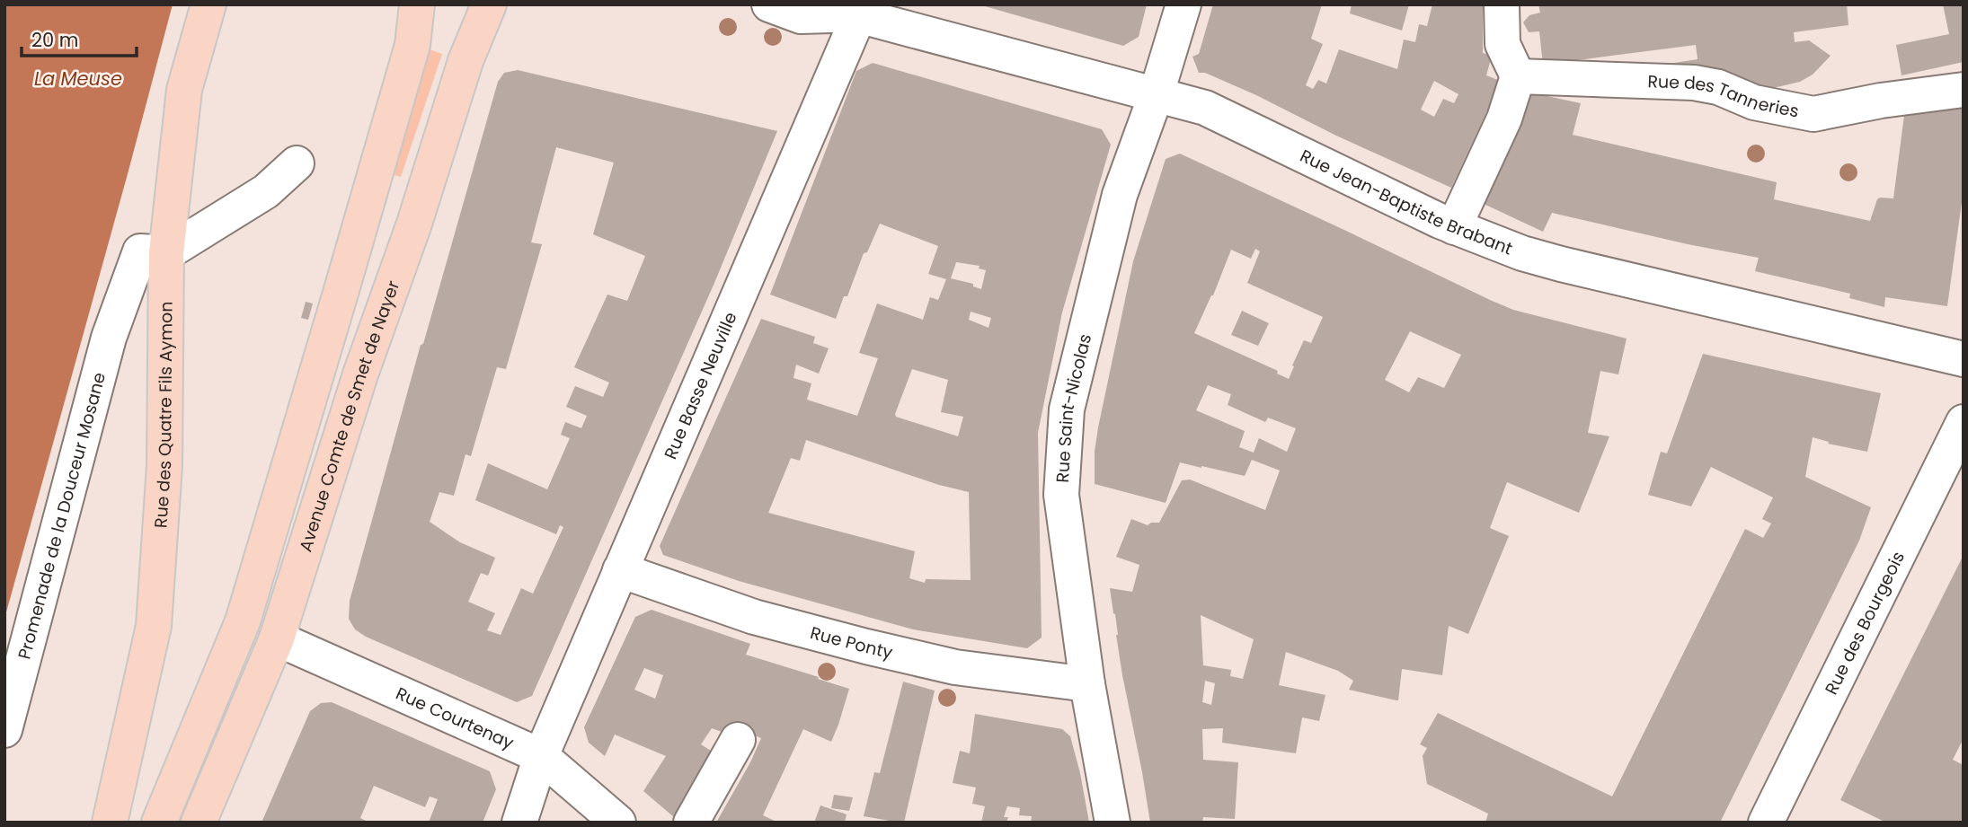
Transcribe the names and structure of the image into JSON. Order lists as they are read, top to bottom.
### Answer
{
  "streets": {
    "main road": ["Rue des Quatre Fils Aymon", "Avenue Comte de Smet de Nayer"],
    "street": [
      "Rue des Tanneries",
      "Rue Jean-Baptiste Brabant",
      "Rue Basse Neuville",
      "Rue Saint-Nicolas",
      "Promenade de la Douceur Mosane",
      "Rue des Bourgeois",
      "Rue Ponty",
      "Rue Courtenay"
    ]
  },
  "crossings": [
    ["Rue Jean-Baptiste Brabant", "Rue Basse Neuville"],
    ["Rue Jean-Baptiste Brabant", "Rue Saint-Nicolas"],
    ["Rue Basse Neuville", "Rue Ponty"],
    ["Rue Basse Neuville", "Rue Courtenay"],
    ["Rue Saint-Nicolas", "Rue Ponty"],
    ["Rue des Quatre Fils Aymon", "Promenade de la Douceur Mosane"],
    ["Avenue Comte de Smet de Nayer", "Rue Courtenay"]
  ],
  "water": ["La Meuse"],
  "scale_bar": "20 m"
}
